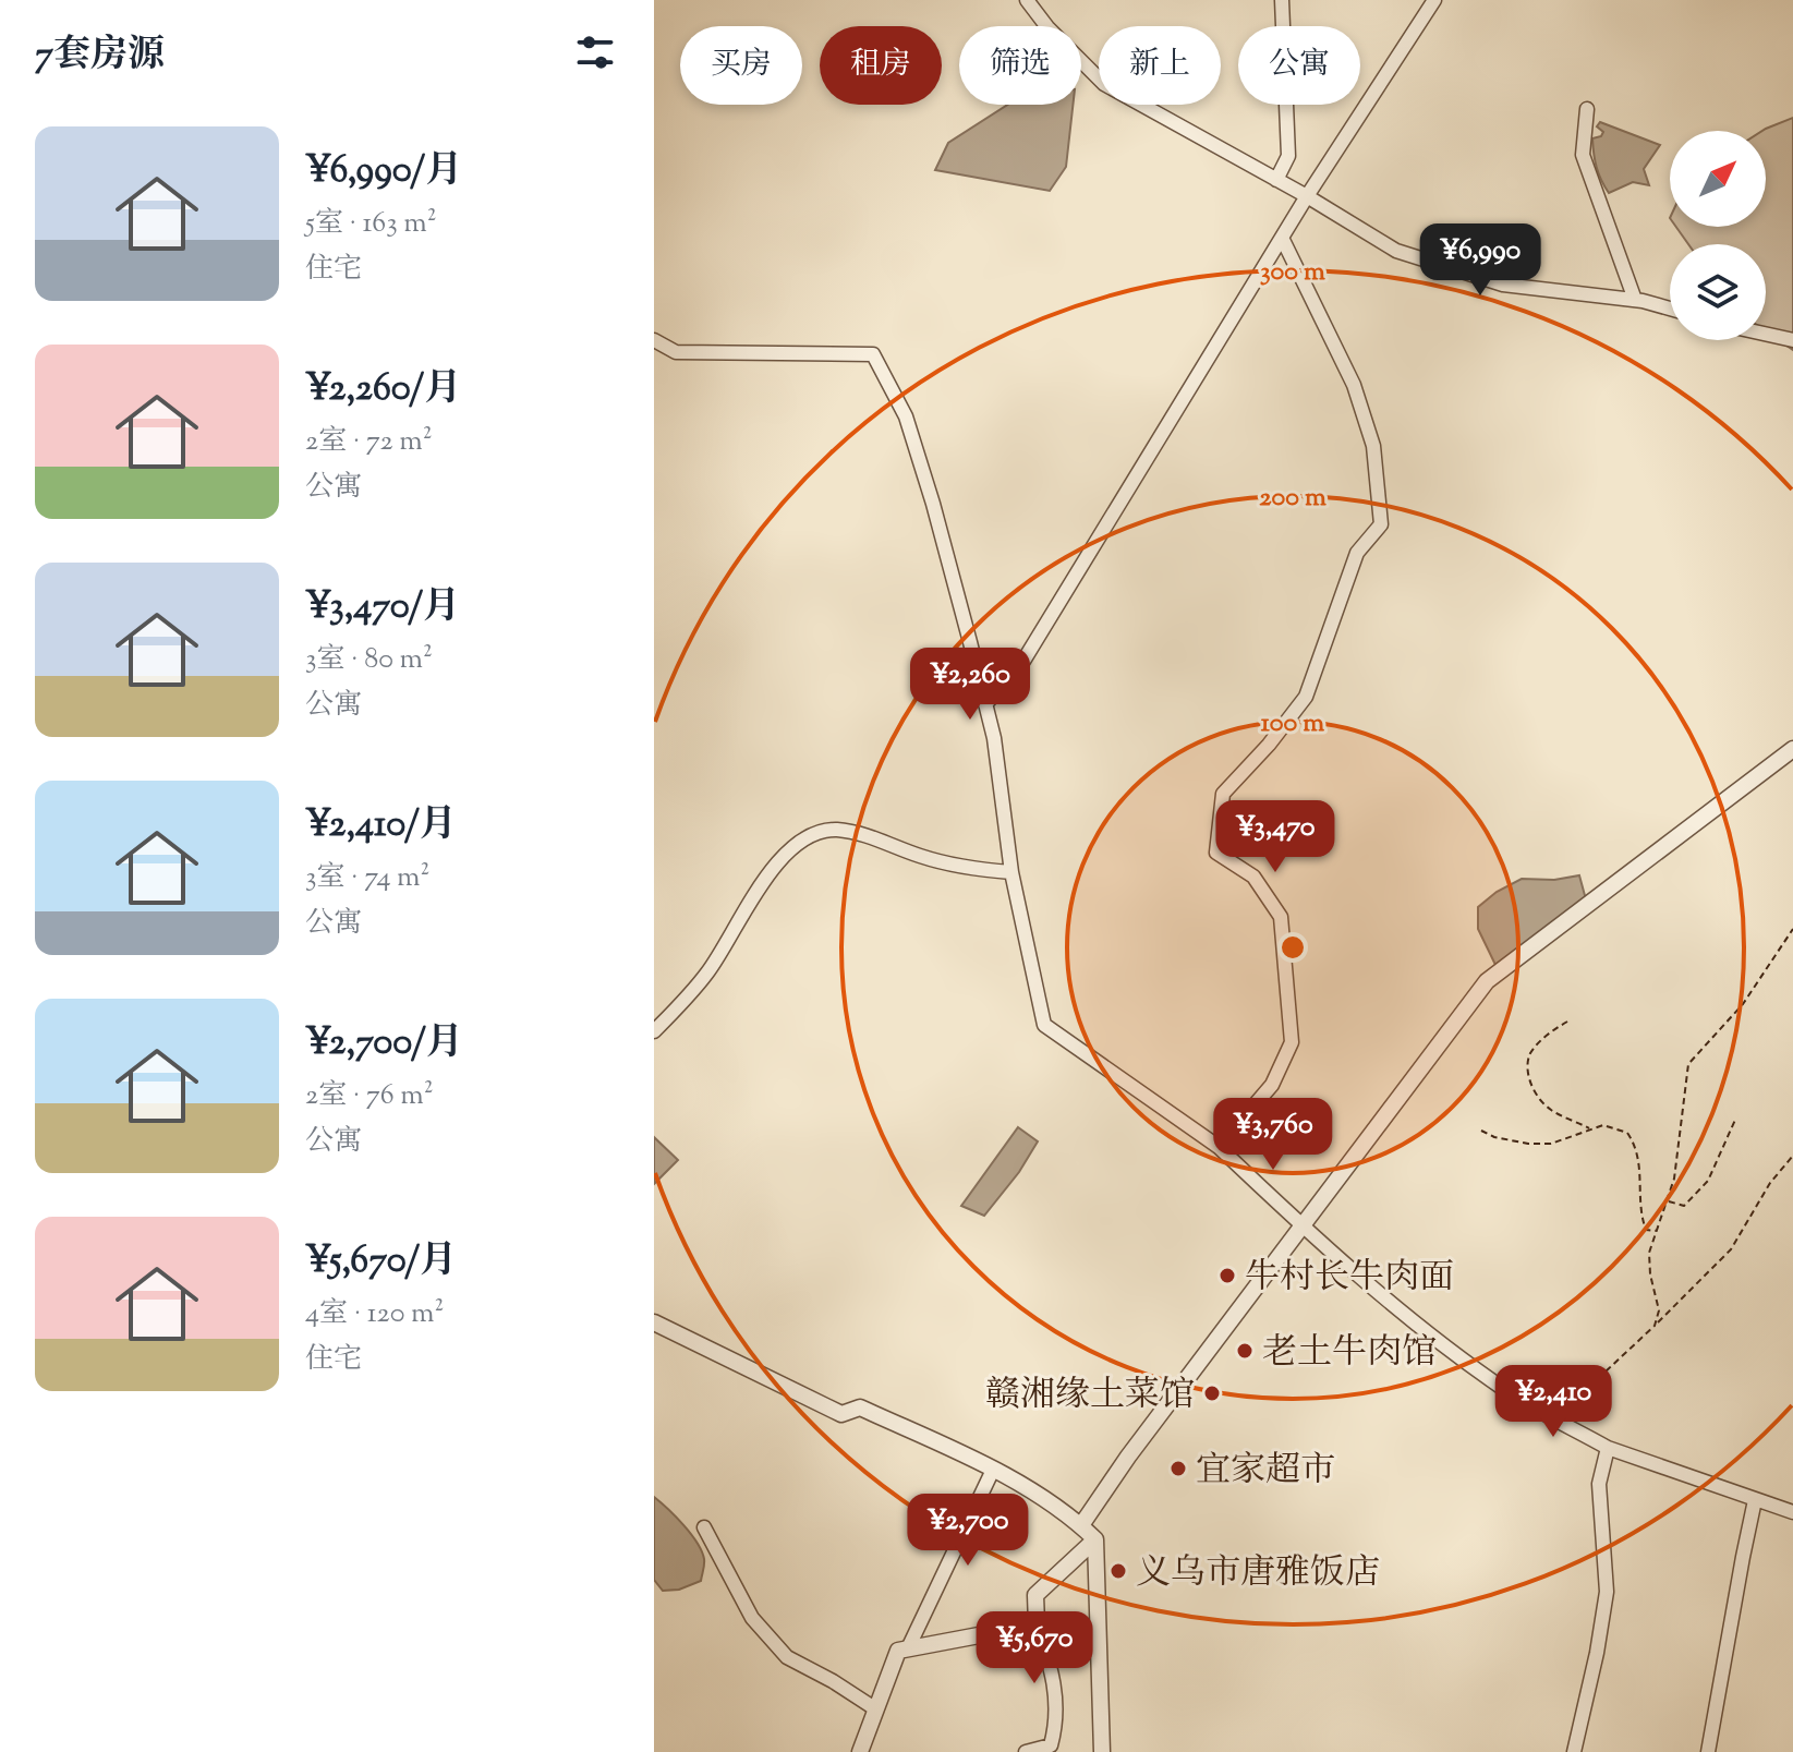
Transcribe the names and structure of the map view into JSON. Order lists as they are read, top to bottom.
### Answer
{
  "places": [
    "牛村长牛肉面",
    "老土牛肉馆",
    "赣湘缘土菜馆",
    "宜家超市",
    "义乌市唐雅饭店"
  ],
  "north": "top right",
  "page": {
    "heading": "7套房源",
    "chip": [
      "买房",
      "租房",
      "筛选",
      "新上",
      "公寓"
    ],
    "list": [
      {
        "name": "¥6,990/月",
        "note": "5室 · 163 m² · 住宅"
      },
      {
        "name": "¥2,260/月",
        "note": "2室 · 72 m² · 公寓"
      },
      {
        "name": "¥3,470/月",
        "note": "3室 · 80 m² · 公寓"
      },
      {
        "name": "¥2,410/月",
        "note": "3室 · 74 m² · 公寓"
      },
      {
        "name": "¥2,700/月",
        "note": "2室 · 76 m² · 公寓"
      },
      {
        "name": "¥5,670/月",
        "note": "4室 · 120 m² · 住宅"
      }
    ],
    "price": [
      "¥6,990",
      "¥2,260",
      "¥3,470",
      "¥3,760",
      "¥2,410",
      "¥2,700",
      "¥5,670"
    ]
  },
  "rings": ["300 m", "200 m", "100 m"]
}
